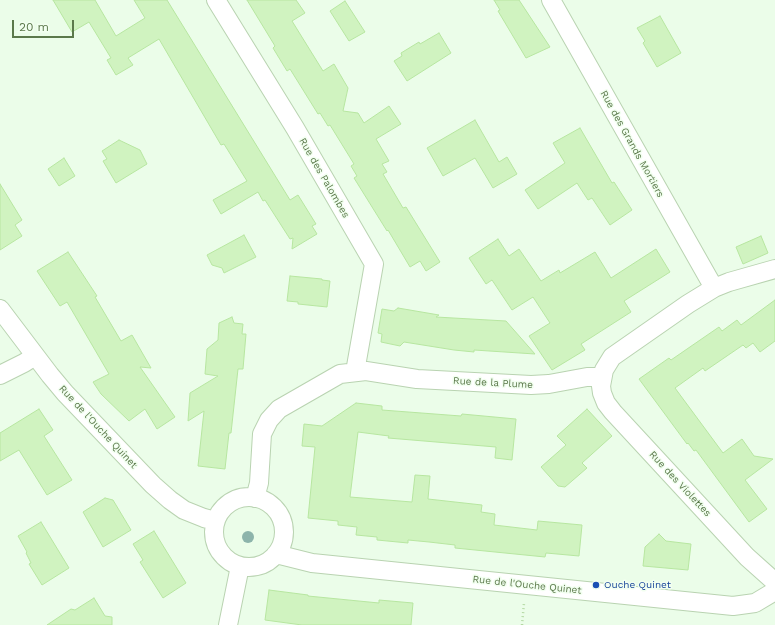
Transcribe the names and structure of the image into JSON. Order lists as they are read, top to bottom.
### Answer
{
  "streets": {
    "street": [
      "Rue des Grands Mortiers",
      "Rue des Palombes",
      "Rue de la Plume",
      "Rue de l'Ouche Quinet",
      "Rue des Violettes"
    ]
  },
  "crossings": [
    ["Rue des Palombes", "Rue de la Plume"],
    ["Rue de la Plume", "Rue de l'Ouche Quinet"],
    ["Rue de la Plume", "Rue des Violettes"]
  ],
  "places": ["Ouche Quinet"],
  "scale_bar": "20 m"
}
